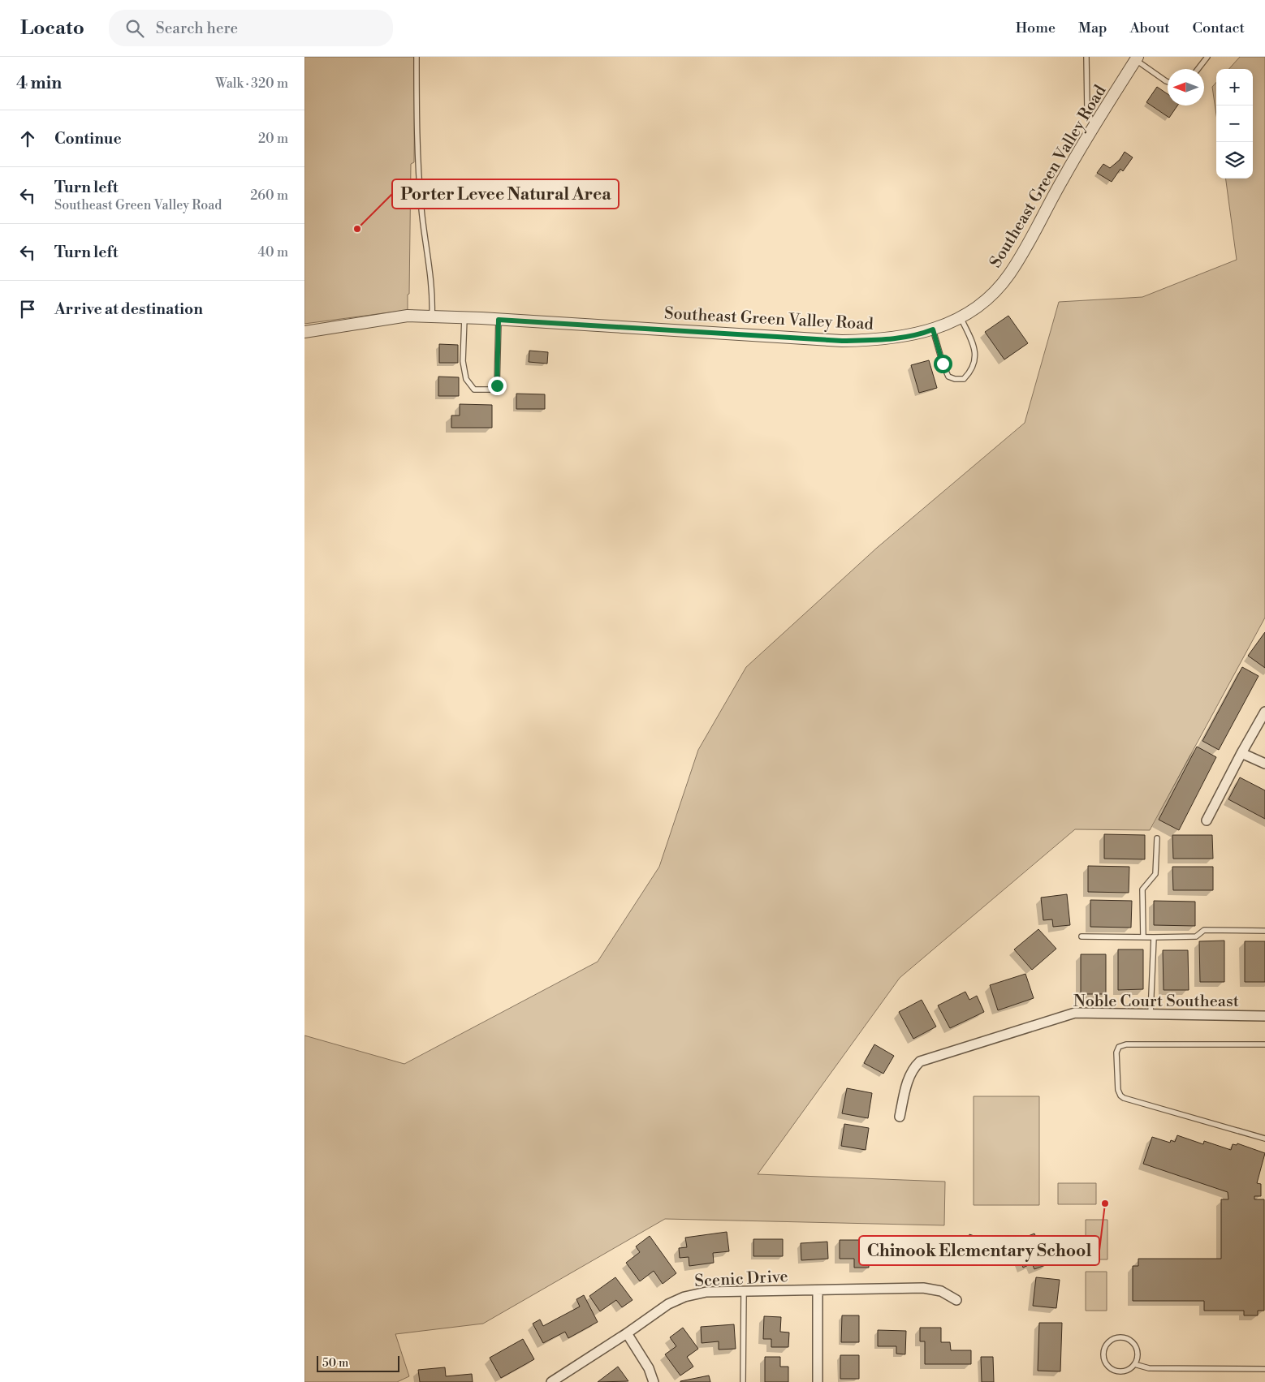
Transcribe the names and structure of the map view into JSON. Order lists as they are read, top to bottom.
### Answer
{
  "streets": {
    "street": ["Southeast Green Valley Road", "Noble Court Southeast", "Scenic Drive"]
  },
  "places": ["Porter Levee Natural Area", "Chinook Elementary School"],
  "scale_bar": "50 m",
  "north": "left",
  "page": {
    "header": "Locato",
    "search": "Search here",
    "nav": [
      "Home",
      "Map",
      "About",
      "Contact"
    ],
    "heading": ["4 min", "Walk · 320 m"],
    "map_buttons": ["+", "−"],
    "list": [
      ["Continue", "20 m"],
      ["Turn left", "Southeast Green Valley Road", "260 m"],
      ["Turn left", "40 m"],
      "Arrive at destination"
    ],
    "scale": "50 m"
  }
}
